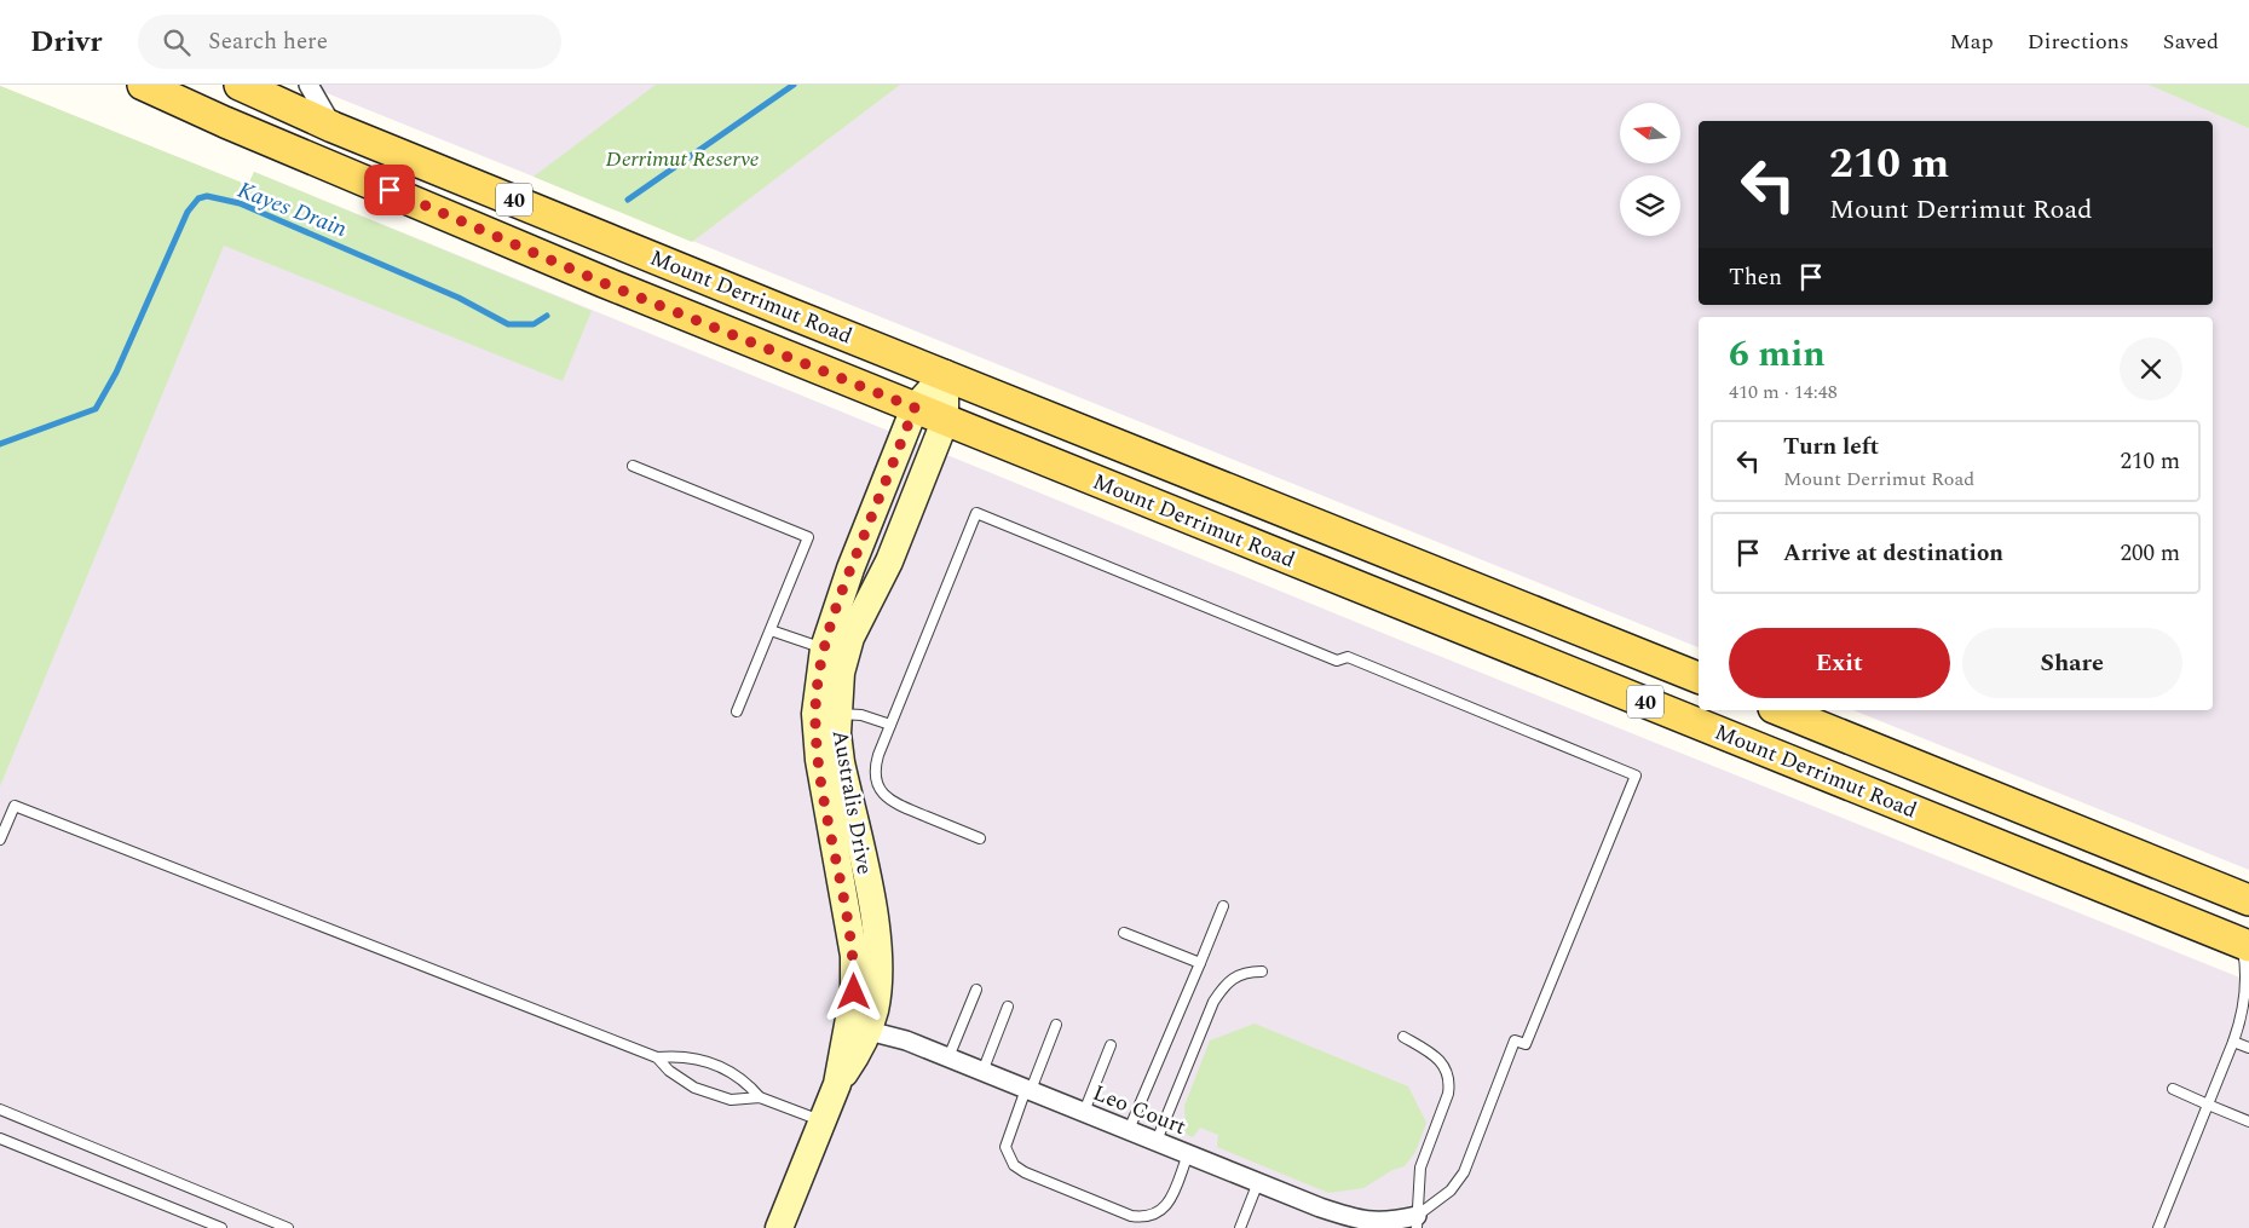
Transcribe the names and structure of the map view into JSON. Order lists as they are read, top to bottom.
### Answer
{
  "streets": {
    "main road": ["40", "Mount Derrimut Road"],
    "street": ["Australis Drive", "Leo Court"]
  },
  "crossings": [
    ["Mount Derrimut Road", "Australis Drive"],
    ["Australis Drive", "Leo Court"]
  ],
  "water": ["Kayes Drain"],
  "parks": ["Derrimut Reserve"],
  "north": "left",
  "page": {
    "header": "Drivr",
    "search": "Search here",
    "nav": ["Map", "Directions", "Saved"],
    "turn": ["210 m", "Mount Derrimut Road"],
    "then": "Then",
    "heading": ["6 min", "410 m · 14:48"],
    "list": [
      {
        "name": "Turn left",
        "note": "Mount Derrimut Road",
        "value": "210 m"
      },
      {
        "name": "Arrive at destination",
        "value": "200 m"
      }
    ],
    "buttons": ["Exit", "Share"]
  }
}
